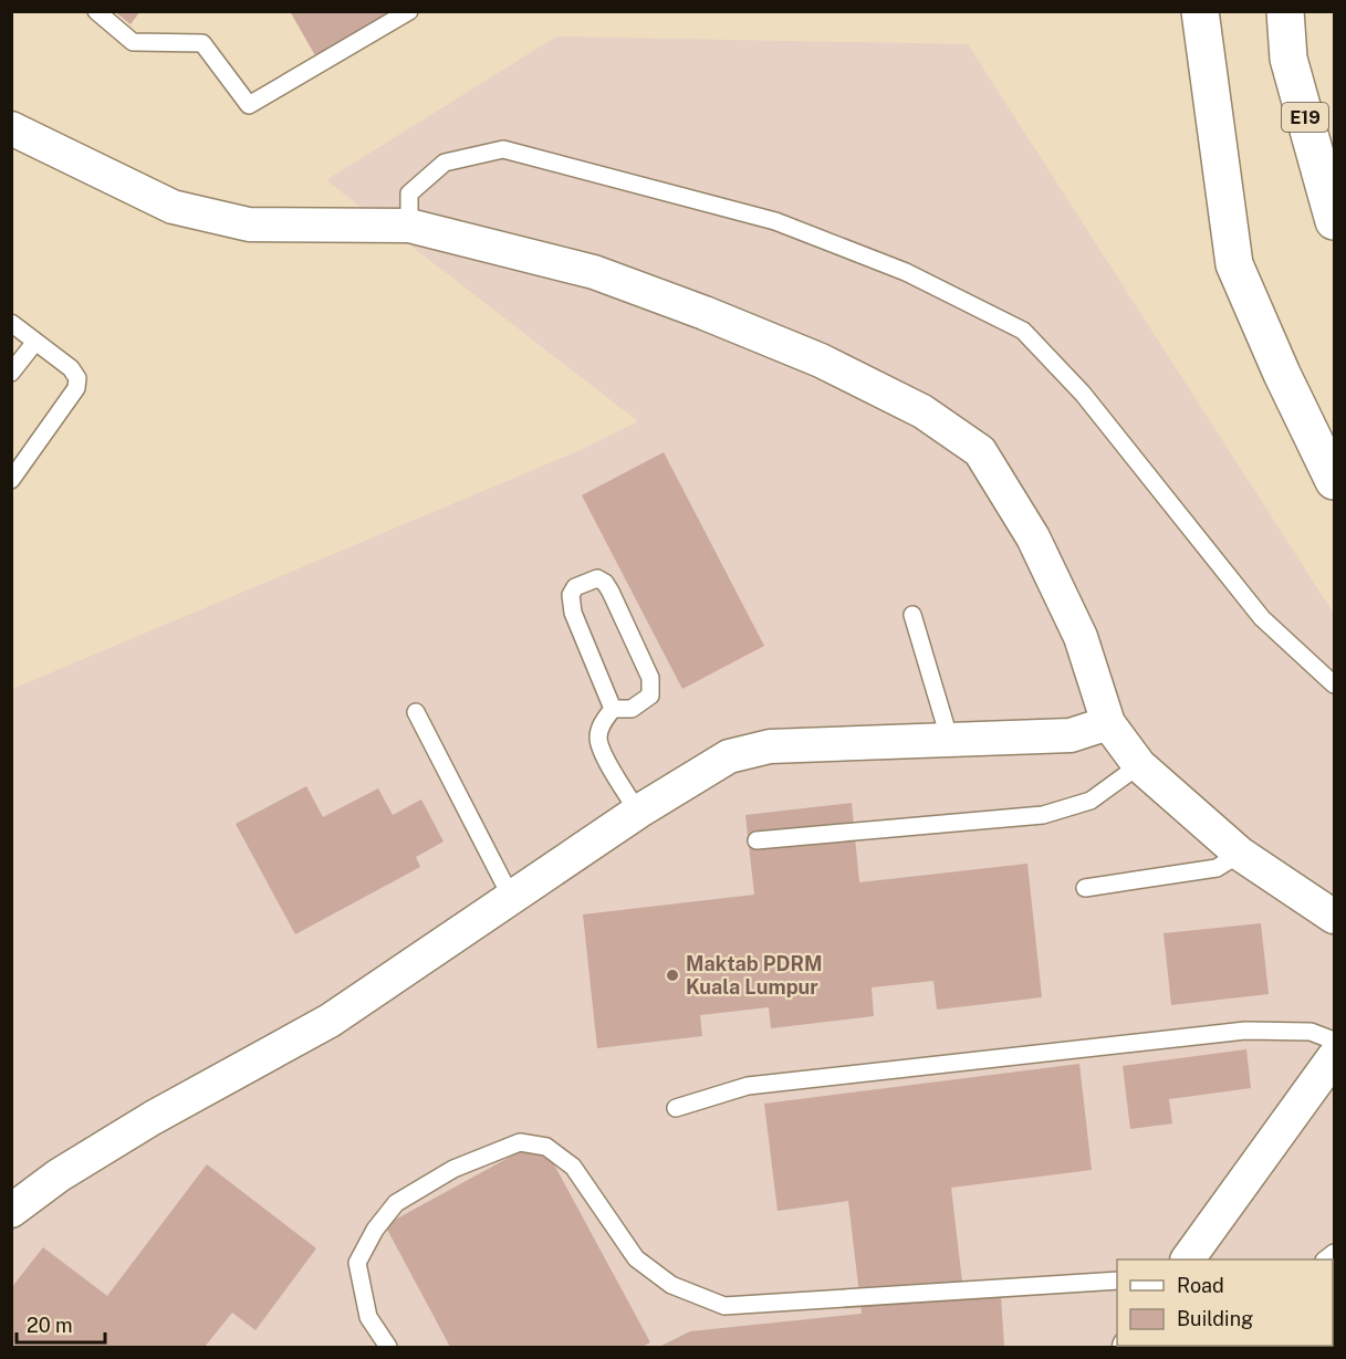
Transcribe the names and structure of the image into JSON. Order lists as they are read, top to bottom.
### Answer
{
  "streets": {
    "highway": ["E19"]
  },
  "places": ["Maktab PDRM Kuala Lumpur"],
  "legend": ["Road", "Building"],
  "scale_bar": "20 m"
}
